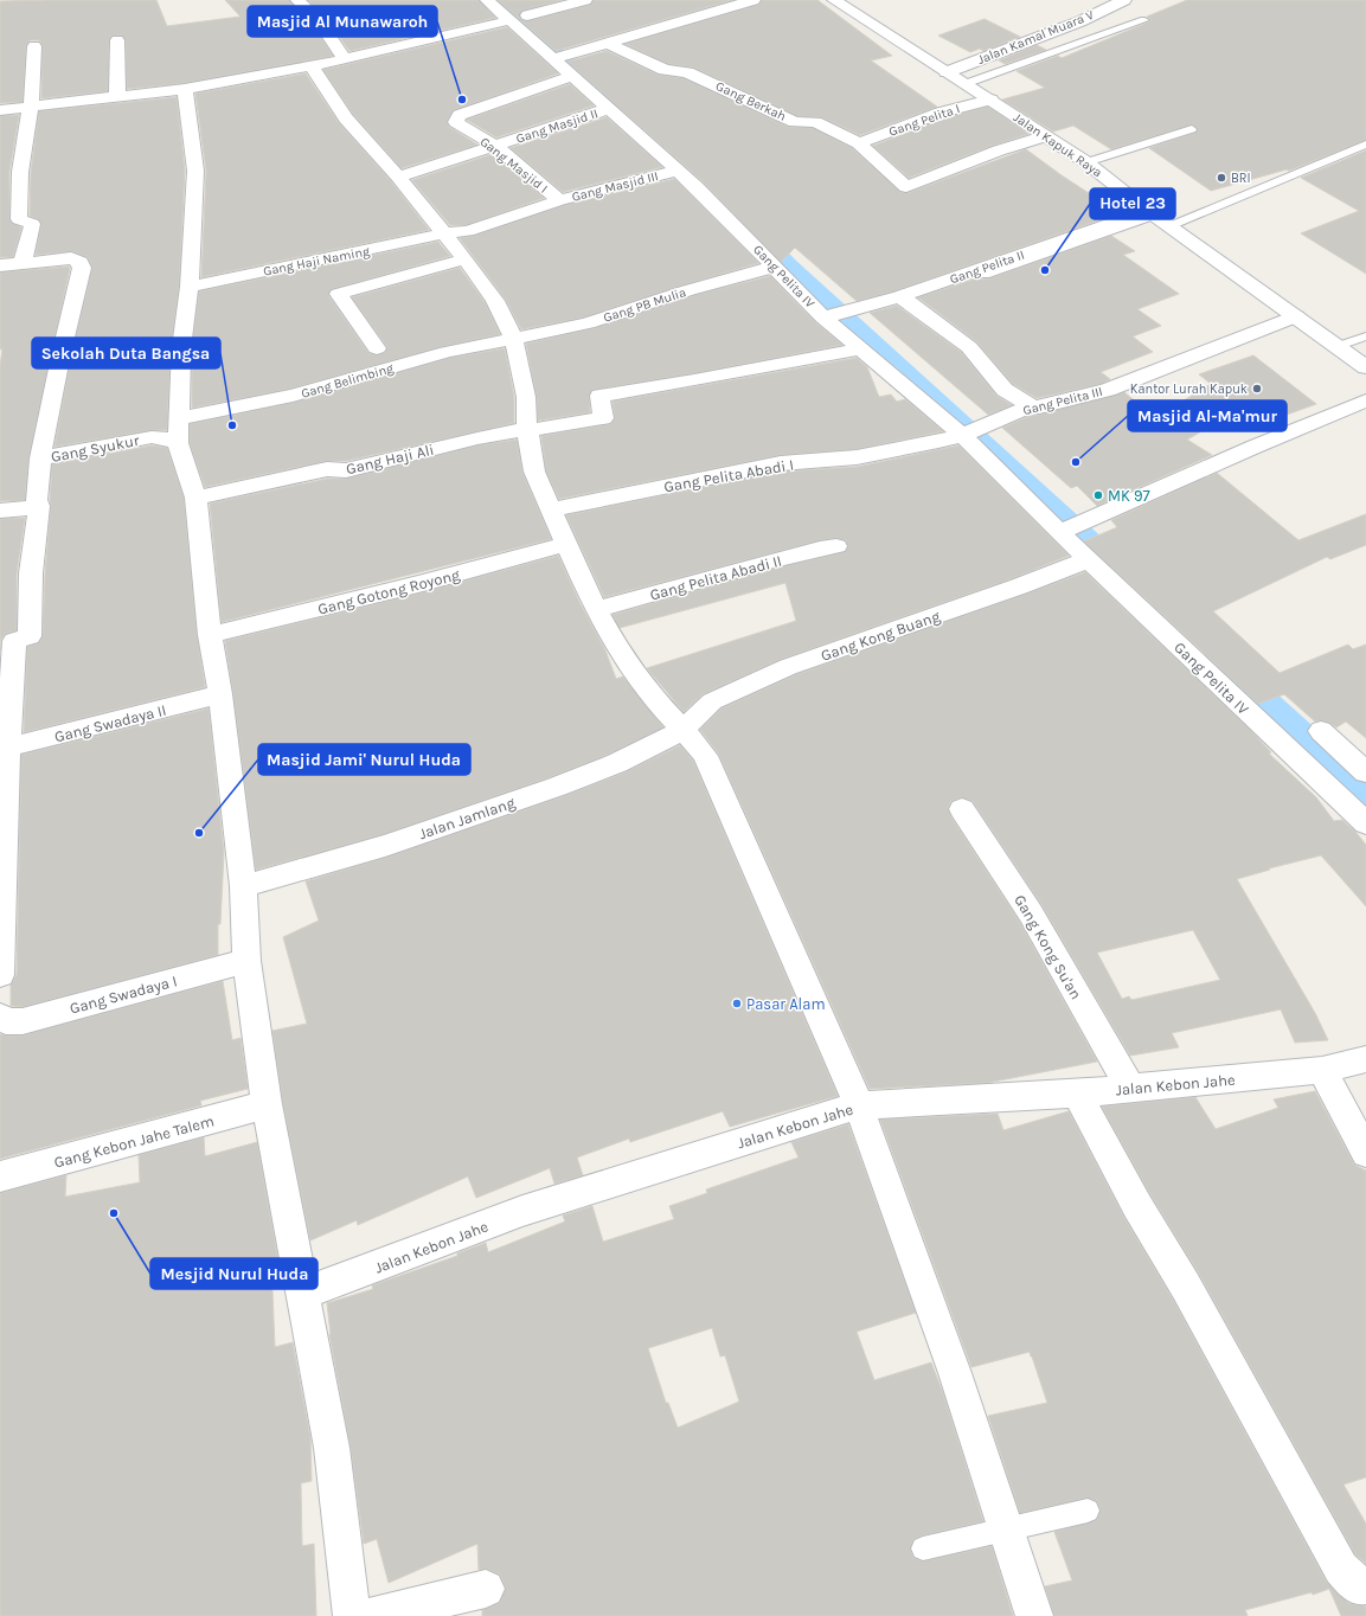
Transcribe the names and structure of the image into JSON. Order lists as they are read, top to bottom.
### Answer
{
  "streets": {
    "street": [
      "Jalan Kamal Muara V",
      "Gang Berkah",
      "Gang Pelita I",
      "Gang Masjid II",
      "Jalan Kapuk Raya",
      "Gang Masjid I",
      "Gang Masjid III",
      "Gang Haji Naming",
      "Gang Pelita II",
      "Gang Pelita IV",
      "Gang PB Mulia",
      "Gang Belimbing",
      "Gang Pelita III",
      "Gang Syukur",
      "Gang Haji Ali",
      "Gang Pelita Abadi I",
      "Gang Pelita Abadi II",
      "Gang Gotong Royong",
      "Gang Kong Buang",
      "Gang Swadaya II",
      "Jalan Jamlang",
      "Gang Kong Su'an",
      "Gang Swadaya I",
      "Jalan Kebon Jahe",
      "Gang Kebon Jahe Talem"
    ]
  },
  "crossings": [
    ["Jalan Kamal Muara V", "Jalan Kapuk Raya"],
    ["Gang Berkah", "Gang Pelita I"],
    ["Gang Berkah", "Jalan Kapuk Raya"],
    ["Gang Pelita I", "Jalan Kapuk Raya"],
    ["Gang Masjid II", "Gang Masjid I"],
    ["Gang Masjid II", "Gang Pelita IV"],
    ["Jalan Kapuk Raya", "Gang Pelita II"],
    ["Jalan Kapuk Raya", "Gang Pelita III"],
    ["Gang Masjid I", "Gang Masjid III"],
    ["Gang Masjid I", "Gang Pelita IV"],
    ["Gang Masjid III", "Gang Haji Naming"],
    ["Gang Masjid III", "Gang Pelita IV"],
    ["Gang Pelita II", "Gang Pelita IV"],
    ["Gang Pelita IV", "Gang PB Mulia"],
    ["Gang Pelita IV", "Gang Pelita III"],
    ["Gang Pelita IV", "Gang Haji Ali"],
    ["Gang Pelita IV", "Gang Pelita Abadi I"],
    ["Gang Pelita IV", "Gang Kong Buang"],
    ["Gang PB Mulia", "Gang Belimbing"],
    ["Gang Belimbing", "Gang Syukur"],
    ["Gang Pelita III", "Gang Pelita Abadi I"],
    ["Gang Kong Buang", "Jalan Jamlang"],
    ["Gang Kong Su'an", "Jalan Kebon Jahe"]
  ],
  "places": [
    "Masjid Al Munawaroh",
    "BRI",
    "Hotel 23",
    "Kantor Lurah Kapuk",
    "Sekolah Duta Bangsa",
    "Masjid Al-Ma'mur",
    "MK 97",
    "Masjid Jami' Nurul Huda",
    "Pasar Alam",
    "Mesjid Nurul Huda"
  ]
}
